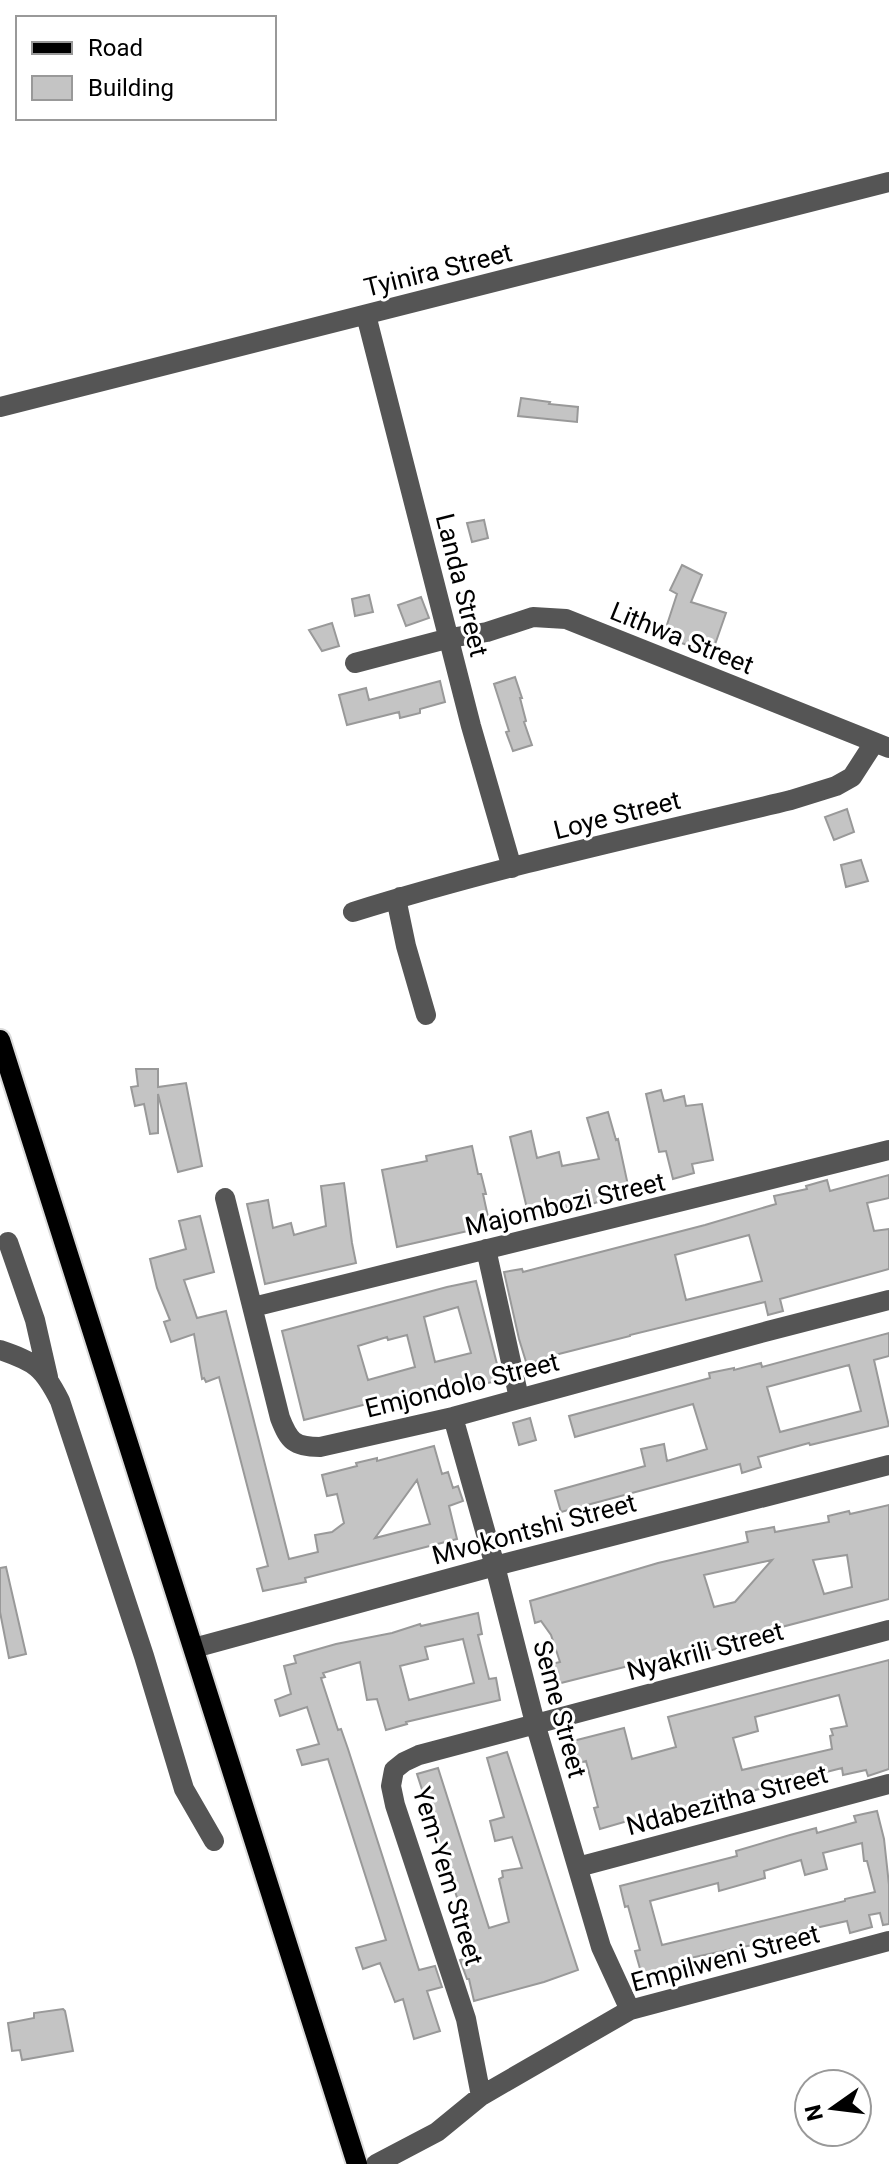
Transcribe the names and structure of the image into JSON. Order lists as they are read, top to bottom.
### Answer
{
  "streets": {
    "street": [
      "Tyinira Street",
      "Landa Street",
      "Lithwa Street",
      "Loye Street",
      "Majombozi Street",
      "Emjondolo Street",
      "Mvokontshi Street",
      "Nyakrili Street",
      "Seme Street",
      "Ndabezitha Street",
      "Yem-Yem Street",
      "Empilweni Street"
    ]
  },
  "crossings": [
    ["Tyinira Street", "Landa Street"],
    ["Landa Street", "Lithwa Street"],
    ["Landa Street", "Loye Street"],
    ["Lithwa Street", "Loye Street"],
    ["Majombozi Street", "Emjondolo Street"],
    ["Emjondolo Street", "Seme Street"],
    ["Mvokontshi Street", "Seme Street"],
    ["Nyakrili Street", "Seme Street"],
    ["Nyakrili Street", "Yem-Yem Street"],
    ["Seme Street", "Ndabezitha Street"],
    ["Seme Street", "Yem-Yem Street"],
    ["Seme Street", "Empilweni Street"],
    ["Yem-Yem Street", "Empilweni Street"]
  ],
  "legend": ["Road", "Building"],
  "north": "left"
}
